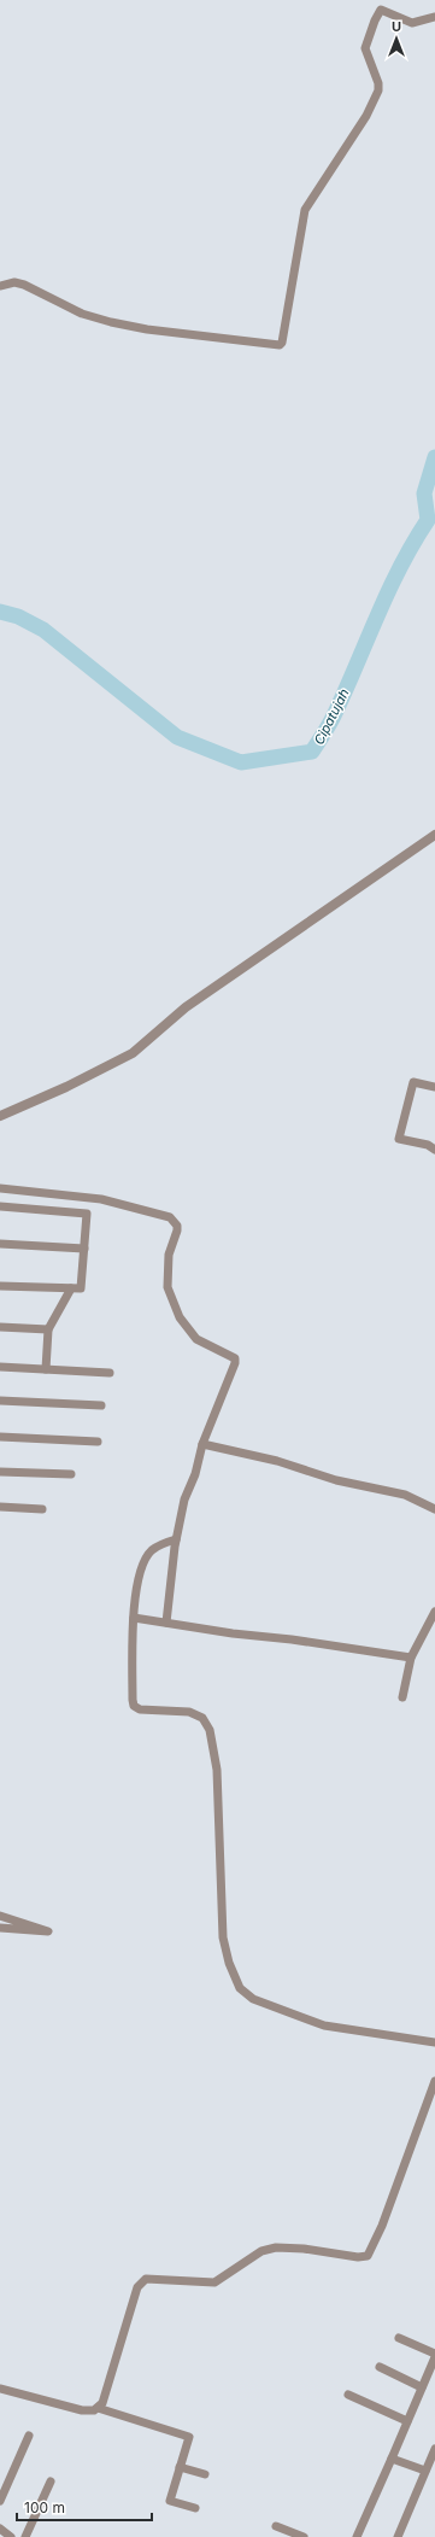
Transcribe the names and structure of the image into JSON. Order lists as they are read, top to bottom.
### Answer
{
  "water": ["Cipatujah"],
  "scale_bar": "100 m",
  "north": "top"
}
